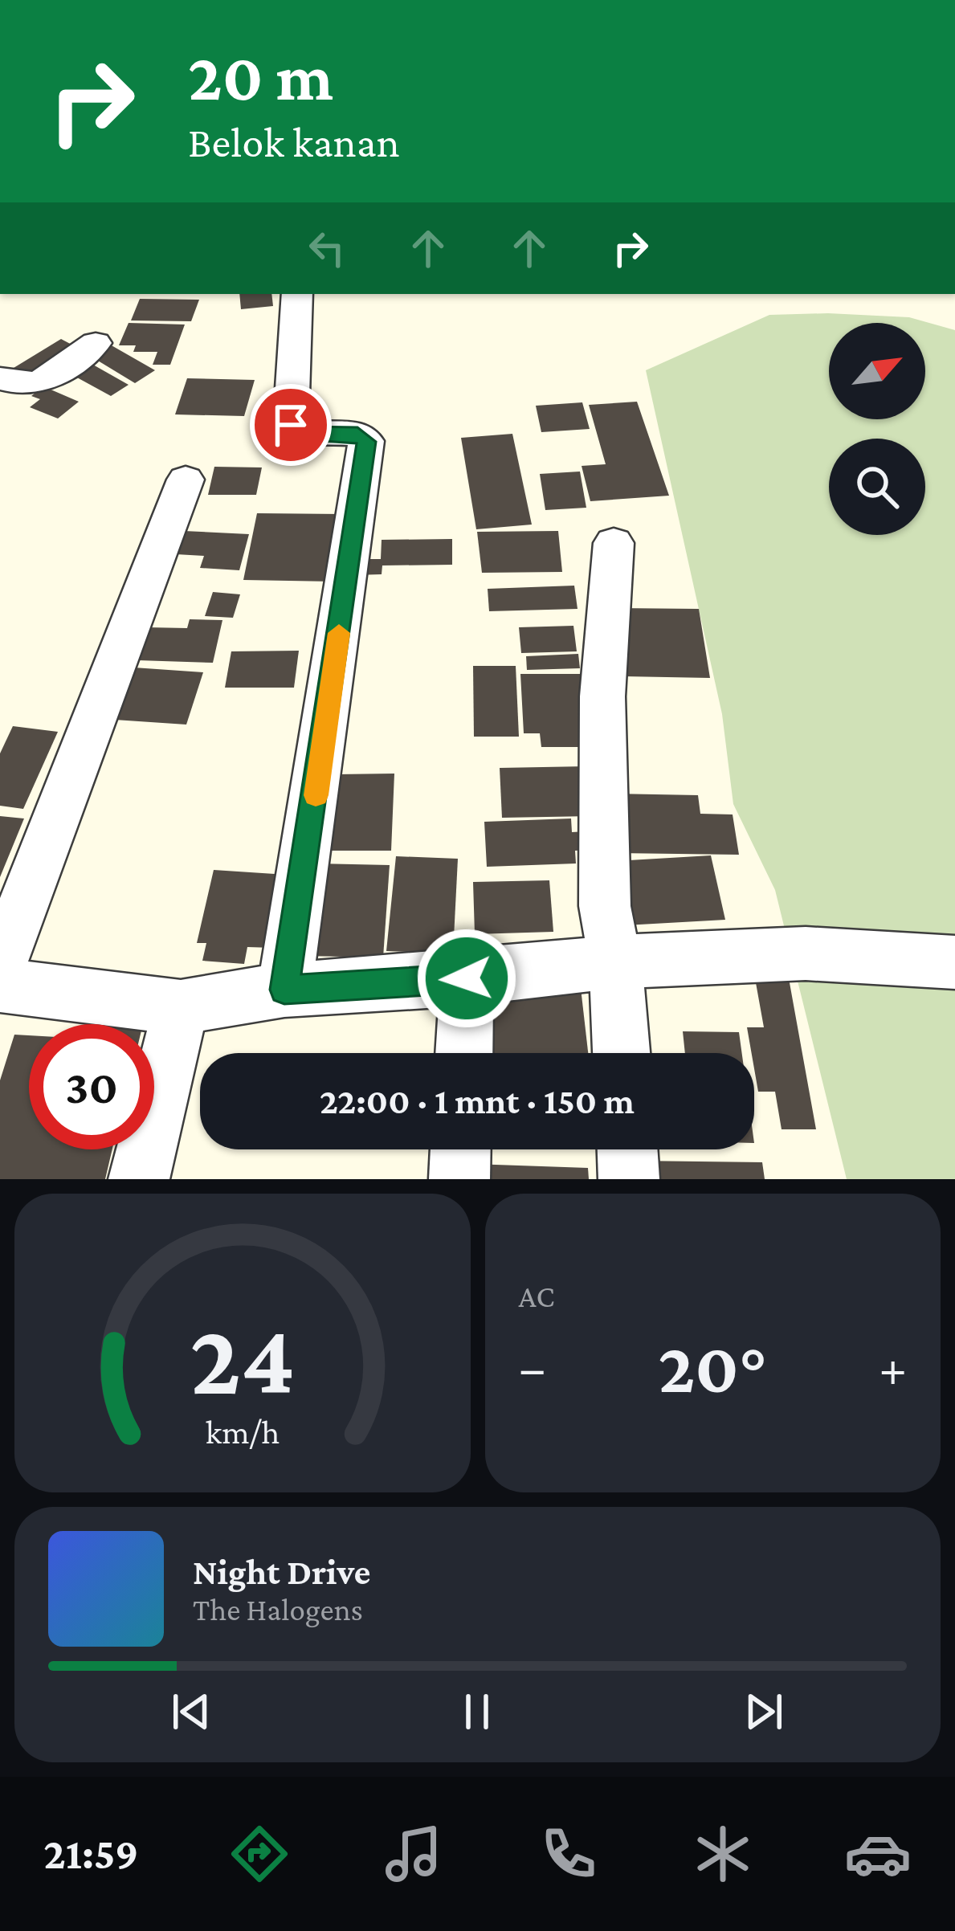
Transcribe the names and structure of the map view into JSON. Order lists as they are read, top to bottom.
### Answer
{
  "north": "top right",
  "page": {
    "turn": ["20 m", "Belok kanan"],
    "limit": "30",
    "trip": "22:00 · 1 mnt · 150 m",
    "tile": "AC",
    "heat": ["−", "20°", "+"],
    "song": ["Night Drive", "The Halogens"],
    "tabs": "21:59",
    "gauge": ["24", "km/h"]
  }
}
